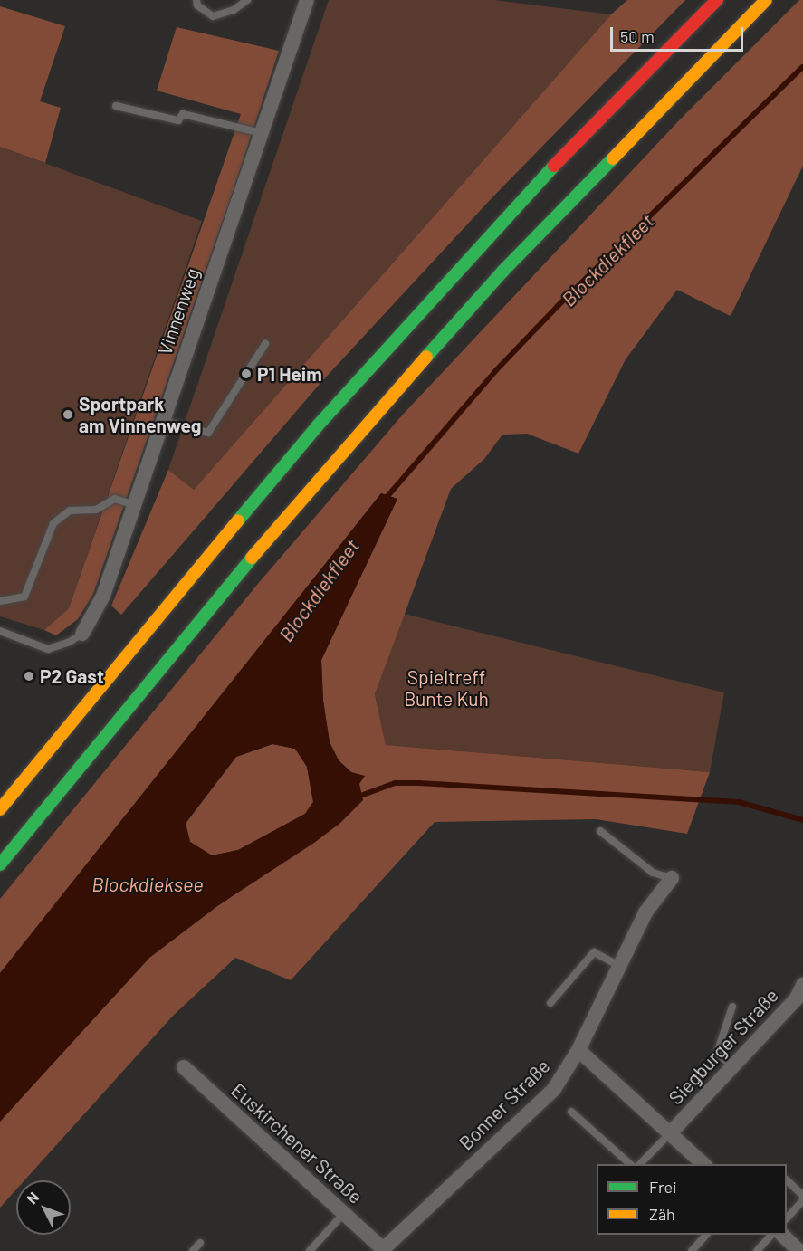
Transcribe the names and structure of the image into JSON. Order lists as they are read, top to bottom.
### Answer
{
  "streets": {
    "street": [
      "Vinnenweg",
      "Siegburger Straße",
      "Bonner Straße",
      "Euskirchener Straße"
    ]
  },
  "crossings": [
    ["Bonner Straße", "Euskirchener Straße"]
  ],
  "water": ["Blockdiekfleet", "Blockdieksee"],
  "parks": ["Spieltreff Bunte Kuh"],
  "places": ["P1 Heim", "Sportpark am Vinnenweg", "P2 Gast"],
  "legend": ["Frei", "Zäh"],
  "scale_bar": "50 m",
  "north": "top left"
}
